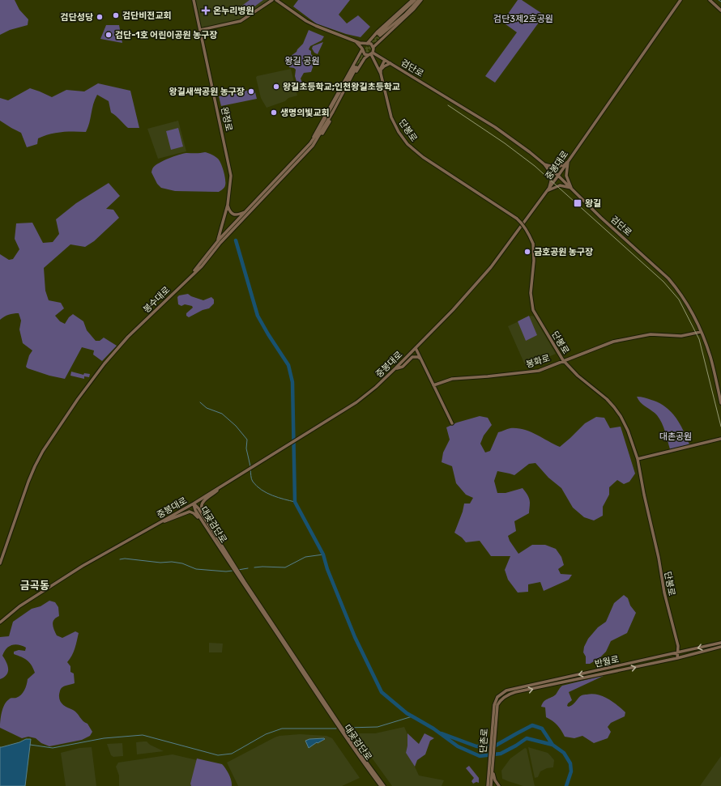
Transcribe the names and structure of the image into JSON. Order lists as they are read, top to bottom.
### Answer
{
  "streets": {
    "main road": [
      "검단로",
      "완정로",
      "단봉로",
      "중봉대로",
      "봉수대로",
      "봉화로",
      "대곶검단로",
      "반월로",
      "단촌로"
    ]
  },
  "crossings": [
    ["검단로", "단봉로"],
    ["검단로", "중봉대로"],
    ["검단로", "봉화로"],
    ["단봉로", "봉화로"],
    ["단봉로", "반월로"],
    ["중봉대로", "대곶검단로"],
    ["반월로", "단촌로"]
  ],
  "districts": ["금곡동"],
  "parks": ["검단3제2호공원", "왕길 공원", "대촌공원"],
  "places": {
    "health": ["온누리병원"],
    "other": [
      "검단비전교회",
      "검단성당",
      "검단-1호 어린이공원 농구장",
      "왕길초등학교;인천왕길초등학교",
      "왕길새싹공원 농구장",
      "생명의빛교회",
      "금호공원 농구장"
    ],
    "transit": ["왕길"]
  }
}
